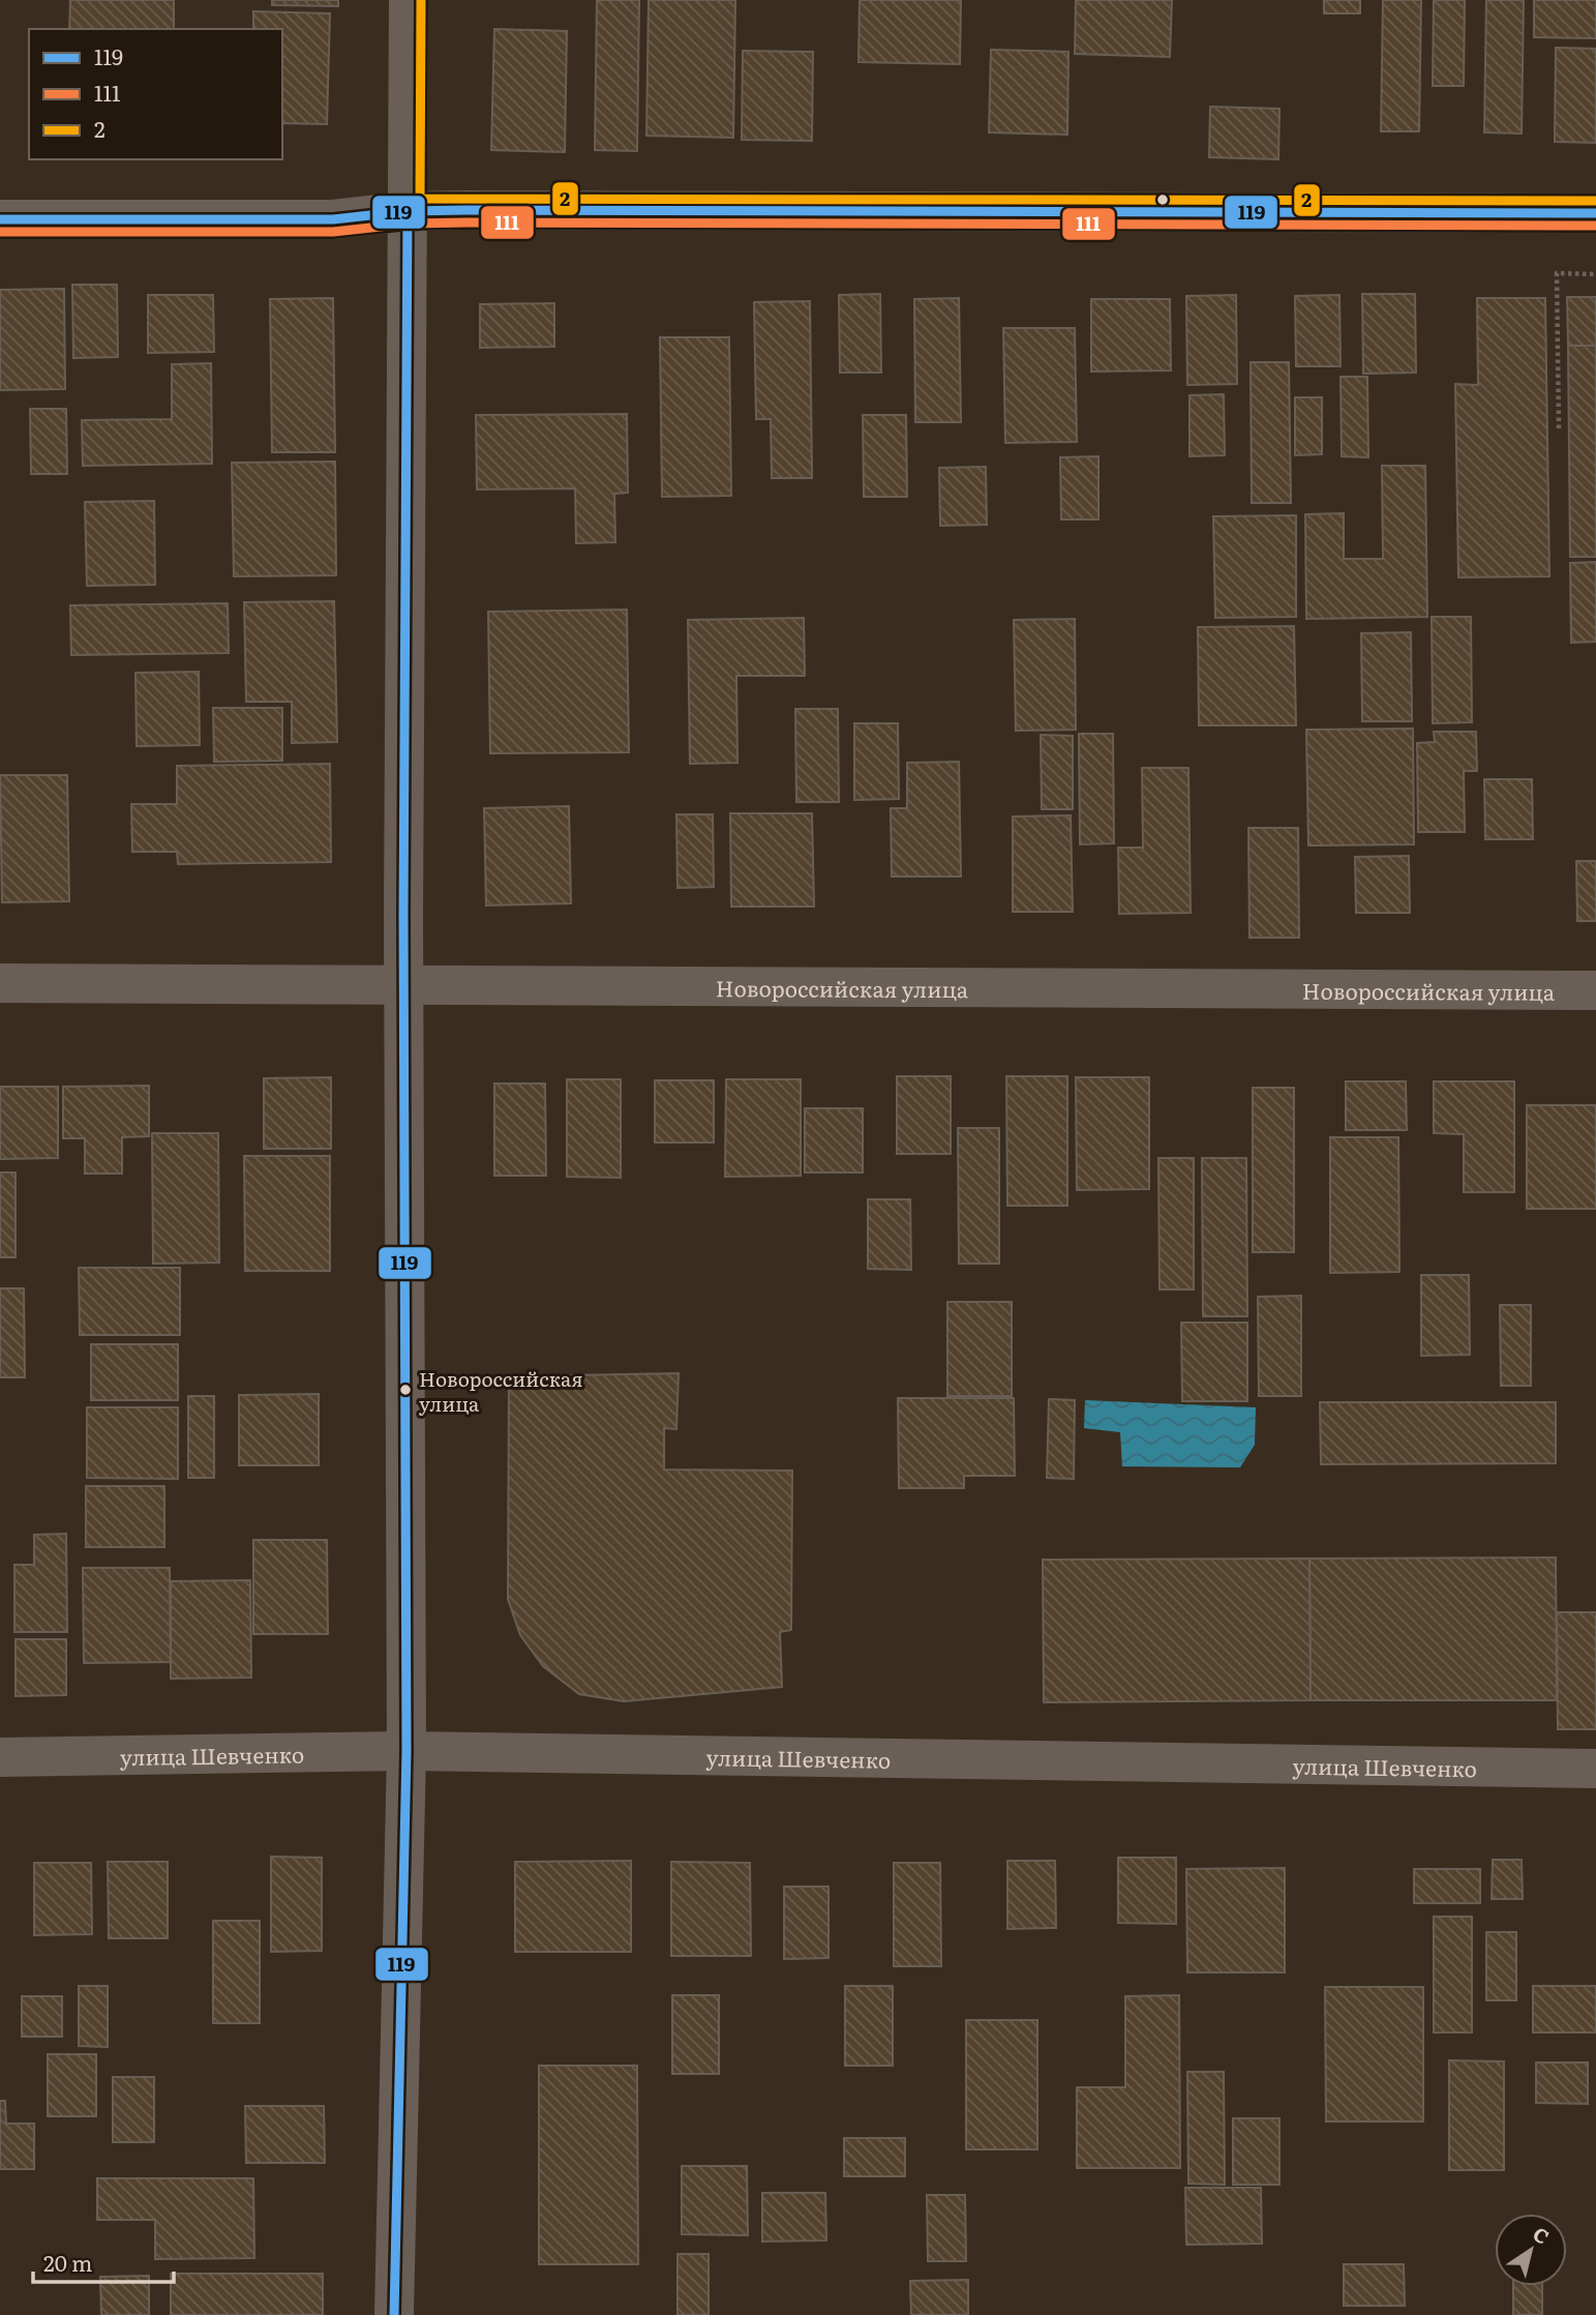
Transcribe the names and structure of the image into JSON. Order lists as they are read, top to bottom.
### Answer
{
  "streets": {
    "street": ["Новороссийская улица", "улица Шевченко"]
  },
  "places": ["Новороссийская улица"],
  "lines": ["transit line 2", "transit line 119", "transit line 111"],
  "legend": ["119", "111", "2"],
  "scale_bar": "20 m",
  "north": "top right"
}
